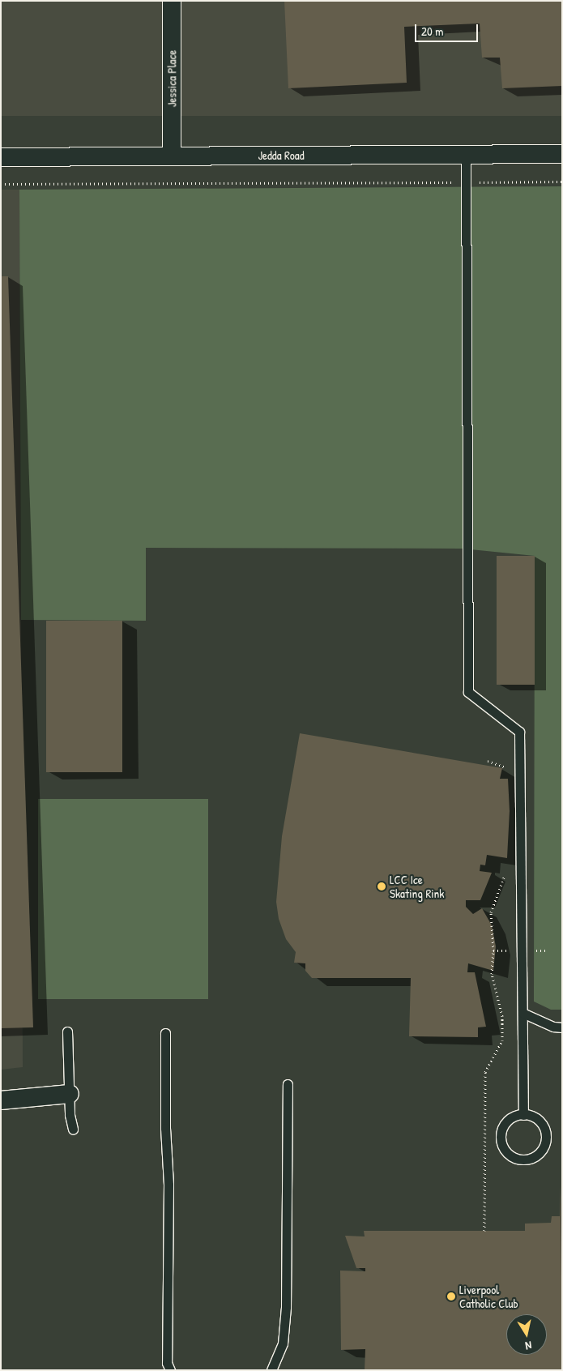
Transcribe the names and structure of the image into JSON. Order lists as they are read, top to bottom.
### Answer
{
  "streets": {
    "street": ["Jessica Place", "Jedda Road"]
  },
  "crossings": [
    ["Jessica Place", "Jedda Road"]
  ],
  "places": ["LCC Ice Skating Rink", "Liverpool Catholic Club"],
  "scale_bar": "20 m",
  "north": "bottom"
}
